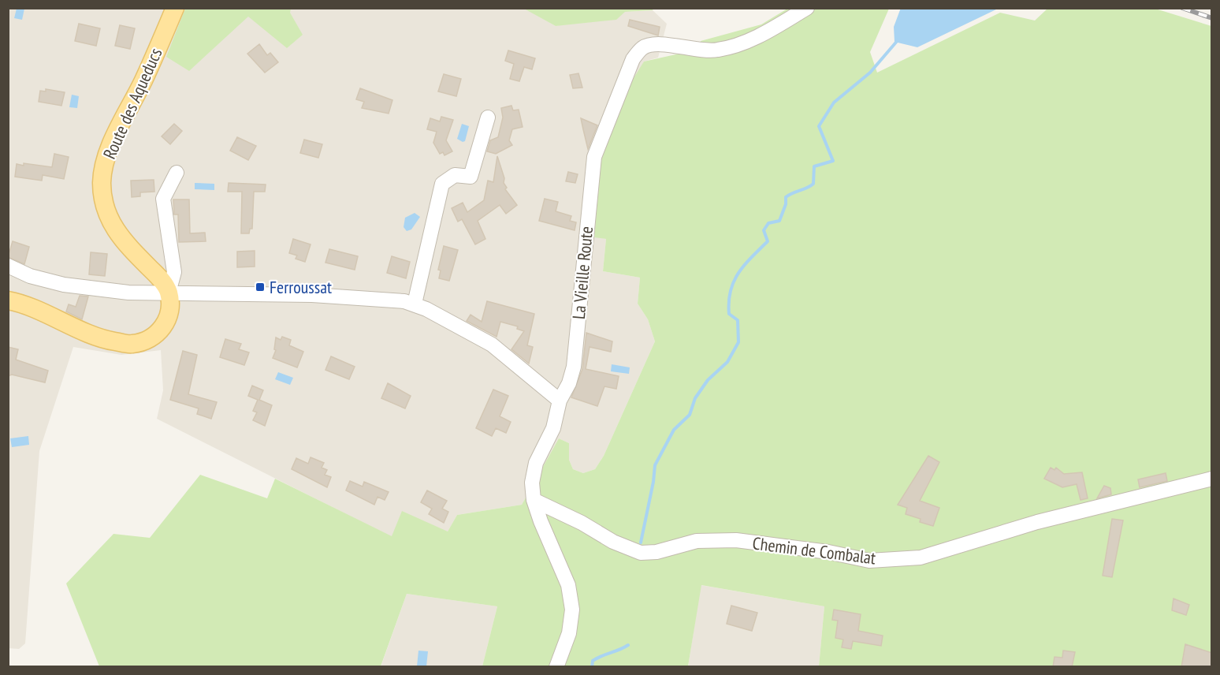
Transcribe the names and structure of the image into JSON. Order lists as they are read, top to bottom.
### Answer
{
  "streets": {
    "main road": ["Route des Aqueducs"],
    "street": ["La Vieille Route", "Chemin de Combalat"]
  },
  "crossings": [
    ["La Vieille Route", "Chemin de Combalat"]
  ],
  "places": {
    "transit": ["Ferroussat"]
  }
}
